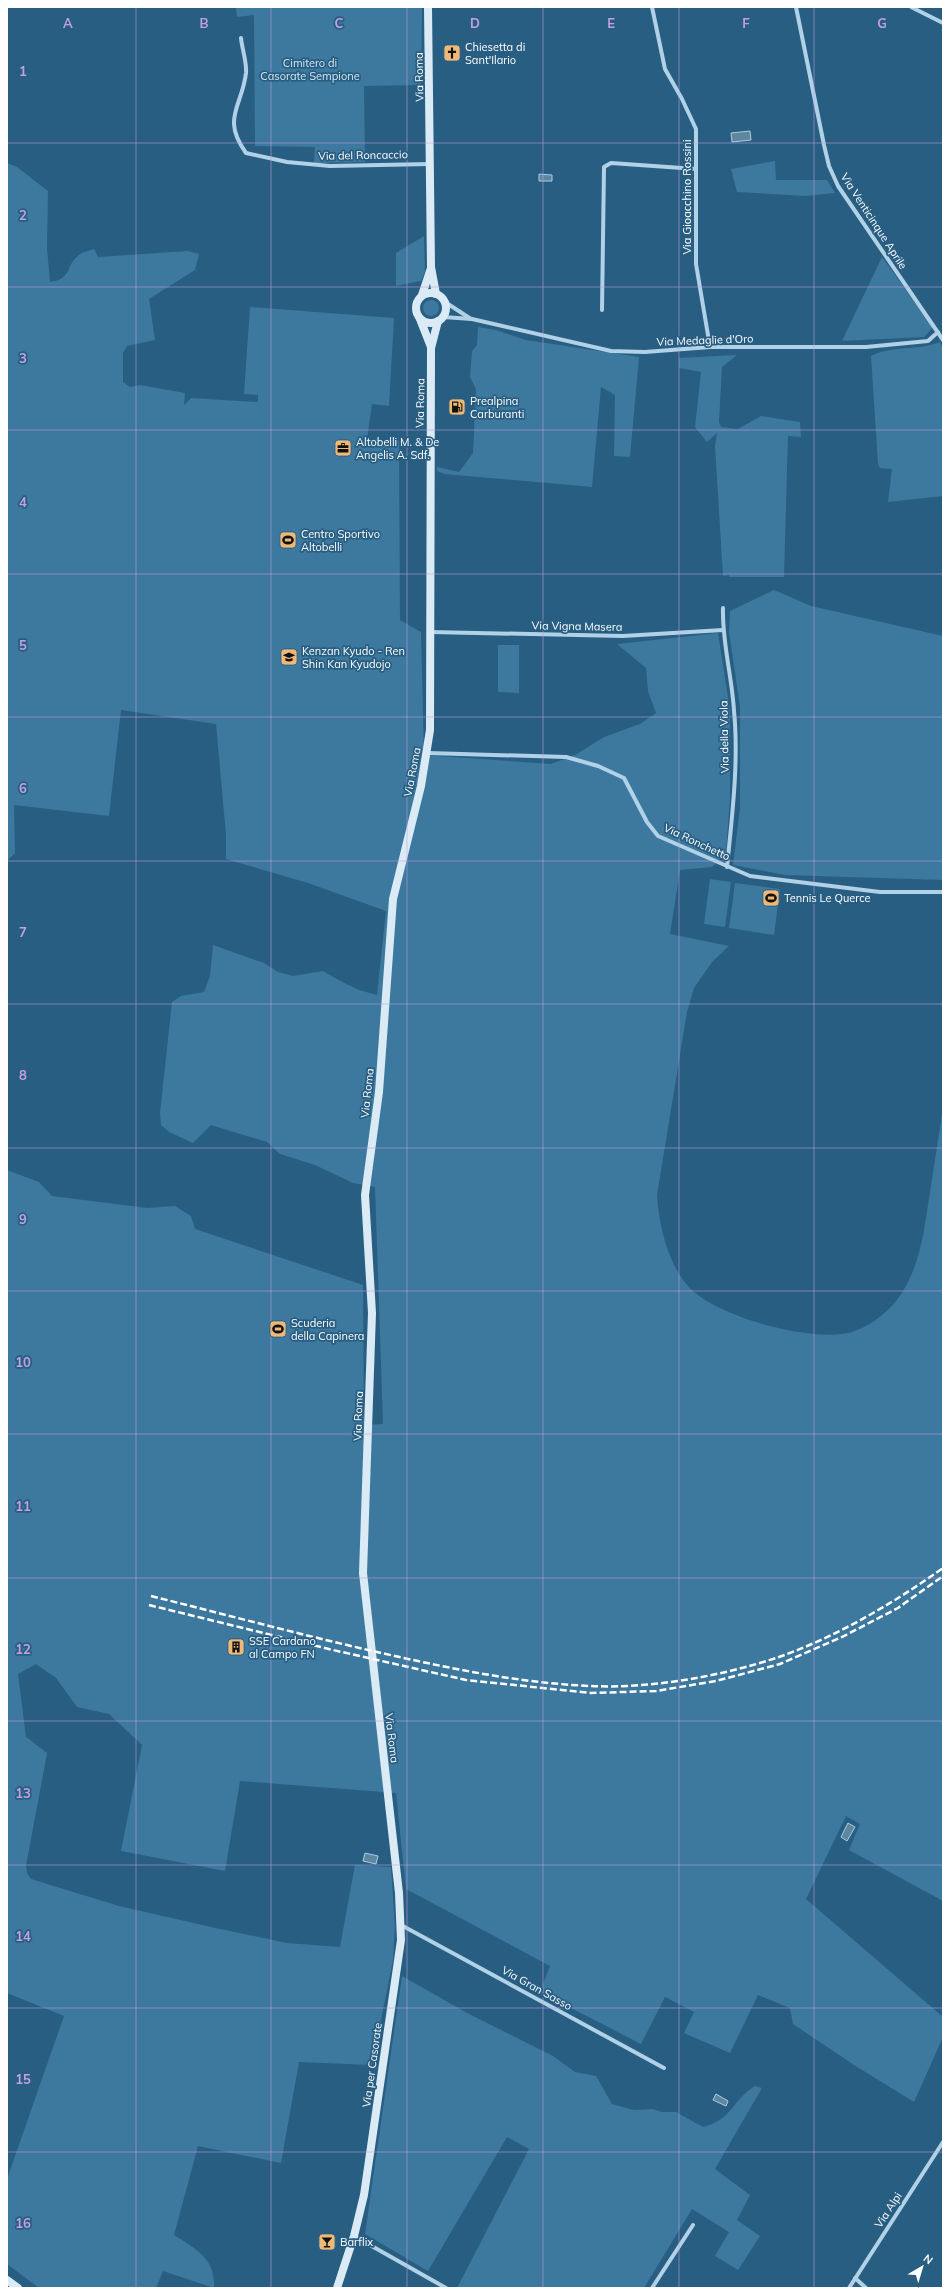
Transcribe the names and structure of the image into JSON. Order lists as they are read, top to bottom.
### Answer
{
  "streets": {
    "street": [
      "Via Roma",
      "Via del Roncaccio",
      "Via Gioacchino Rossini",
      "Via Venticinque Aprile",
      "Via Medaglie d'Oro",
      "Via Vigna Masera",
      "Via della Viola",
      "Via Ronchetto",
      "Via Gran Sasso",
      "Via per Casorate",
      "Via Alpi"
    ]
  },
  "crossings": [
    ["Via Roma", "Via del Roncaccio"],
    ["Via Roma", "Via Medaglie d'Oro"],
    ["Via Roma", "Via Vigna Masera"],
    ["Via Roma", "Via Ronchetto"],
    ["Via Roma", "Via per Casorate"],
    ["Via Gioacchino Rossini", "Via Medaglie d'Oro"],
    ["Via Venticinque Aprile", "Via Medaglie d'Oro"],
    ["Via Vigna Masera", "Via della Viola"],
    ["Via della Viola", "Via Ronchetto"],
    ["Via Gran Sasso", "Via per Casorate"]
  ],
  "parks": ["Cimitero di Casorate Sempione"],
  "places": {
    "church": ["Chiesetta di Sant'Ilario"],
    "fuel station": ["Prealpina Carburanti"],
    "office": ["Altobelli M. & De Angelis A. Sdf."],
    "sports": ["Centro Sportivo Altobelli", "Tennis Le Querce", "Scuderia della Capinera"],
    "school or university": ["Kenzan Kyudo - Ren Shin Kan Kyudojo"],
    "building": ["SSE Cardano al Campo FN"],
    "bar": ["Barflix"]
  },
  "north": "top right",
  "grid": {
    "columns": [
      "A",
      "B",
      "C",
      "D",
      "E",
      "F",
      "G"
    ],
    "rows": [
      "1",
      "2",
      "3",
      "4",
      "5",
      "6",
      "7",
      "8",
      "9",
      "10",
      "11",
      "12",
      "13",
      "14",
      "15",
      "16"
    ]
  }
}
